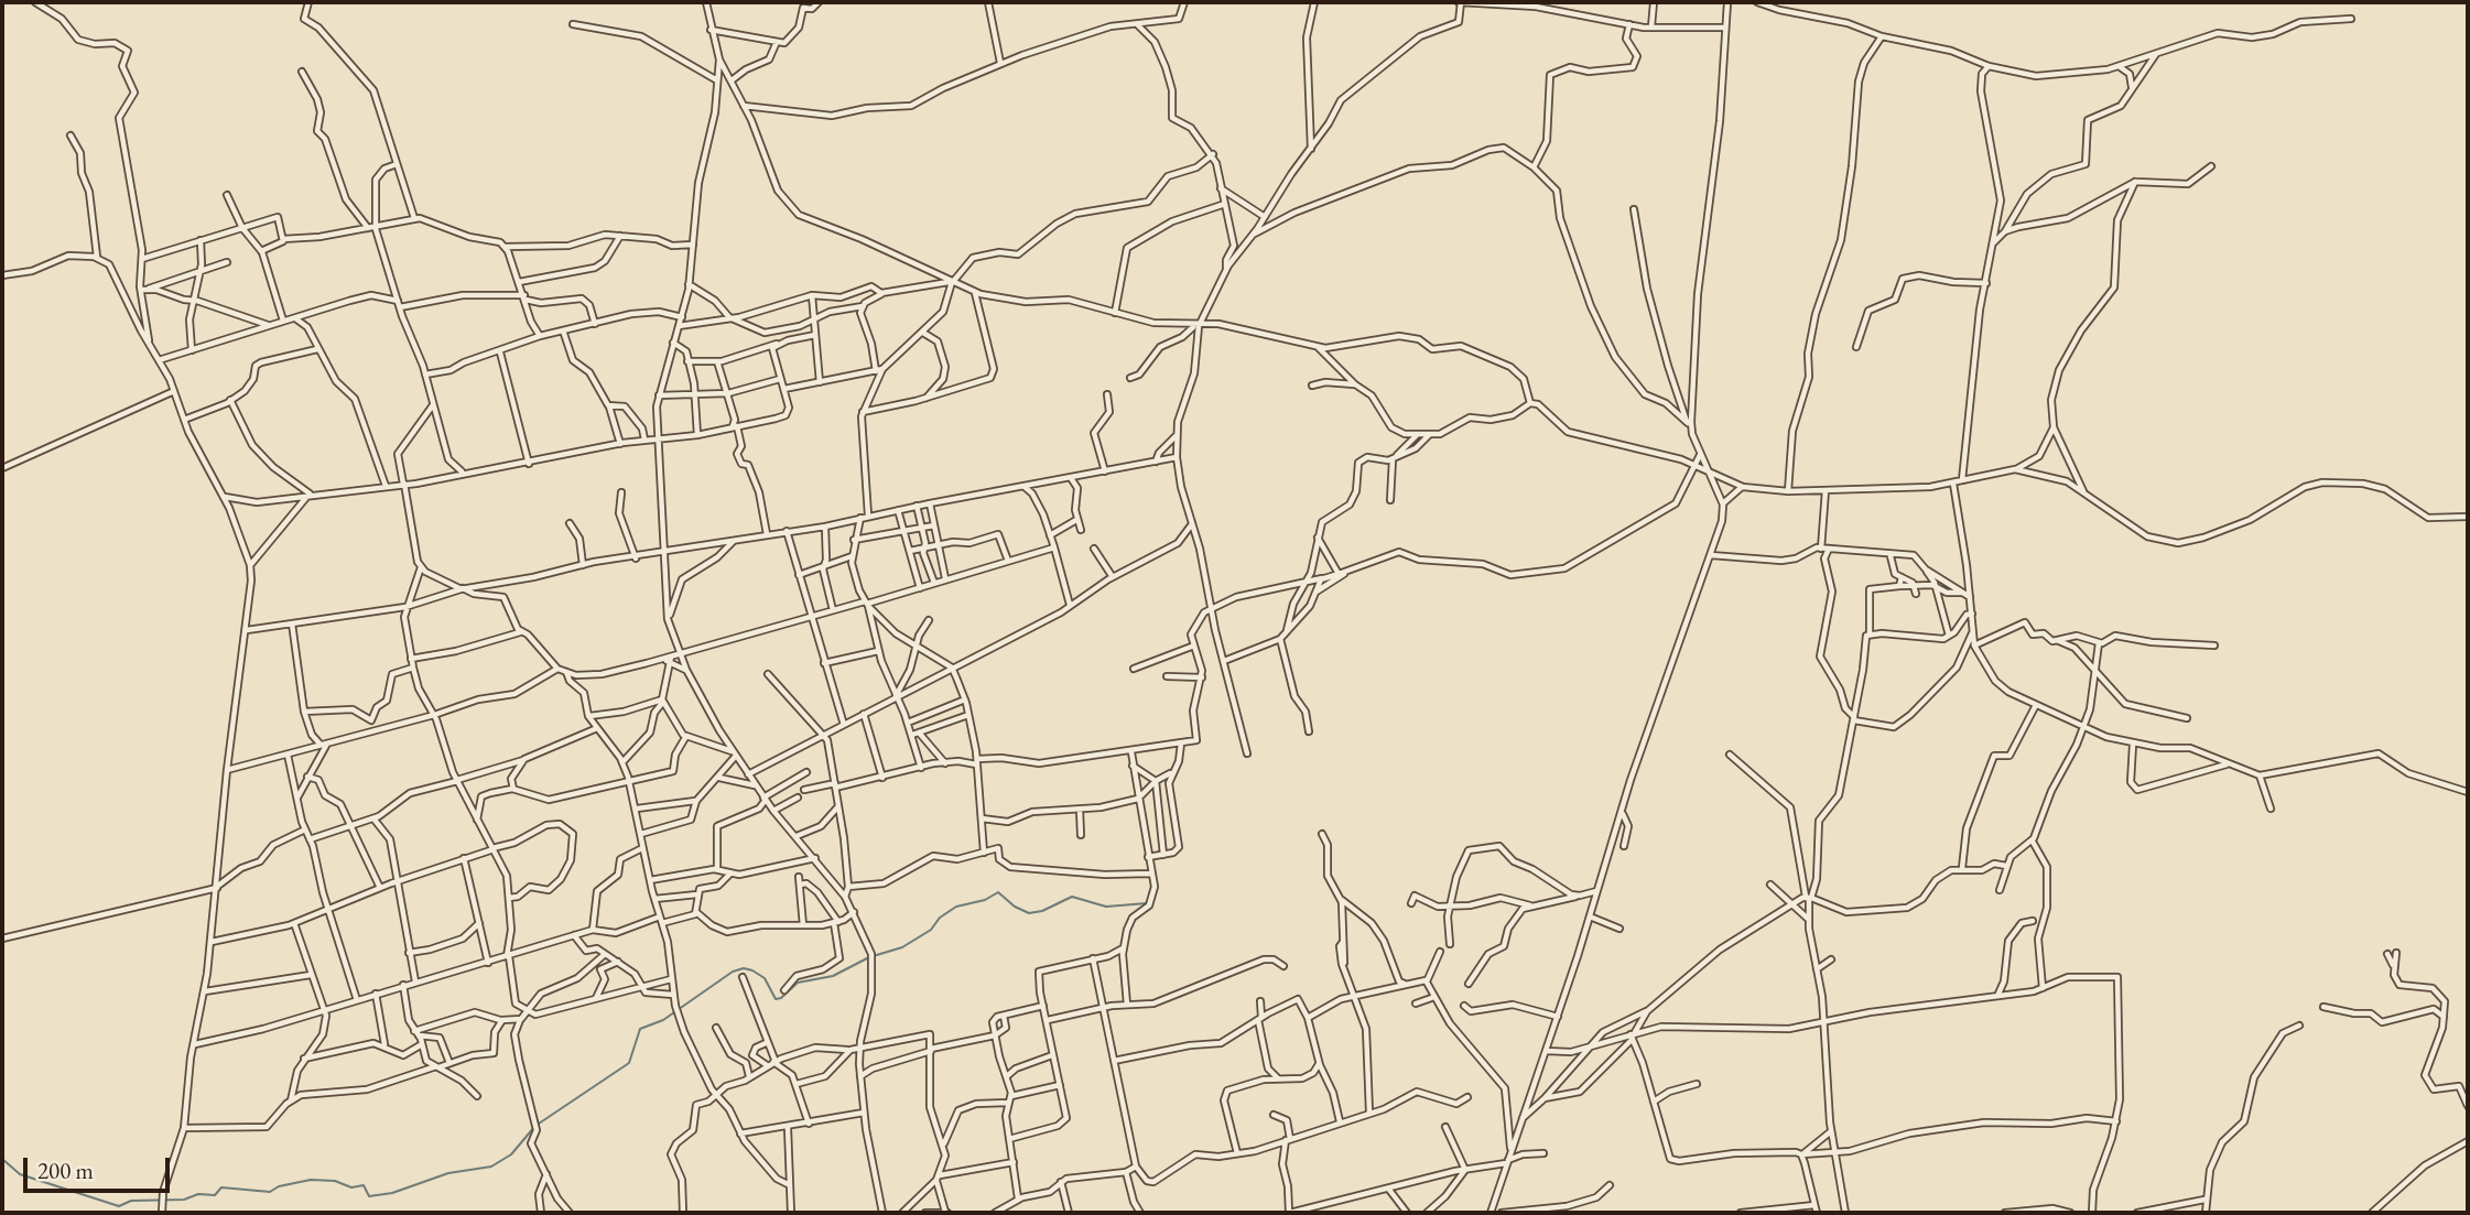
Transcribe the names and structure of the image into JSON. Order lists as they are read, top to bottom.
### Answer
{
  "scale_bar": "200 m"
}
